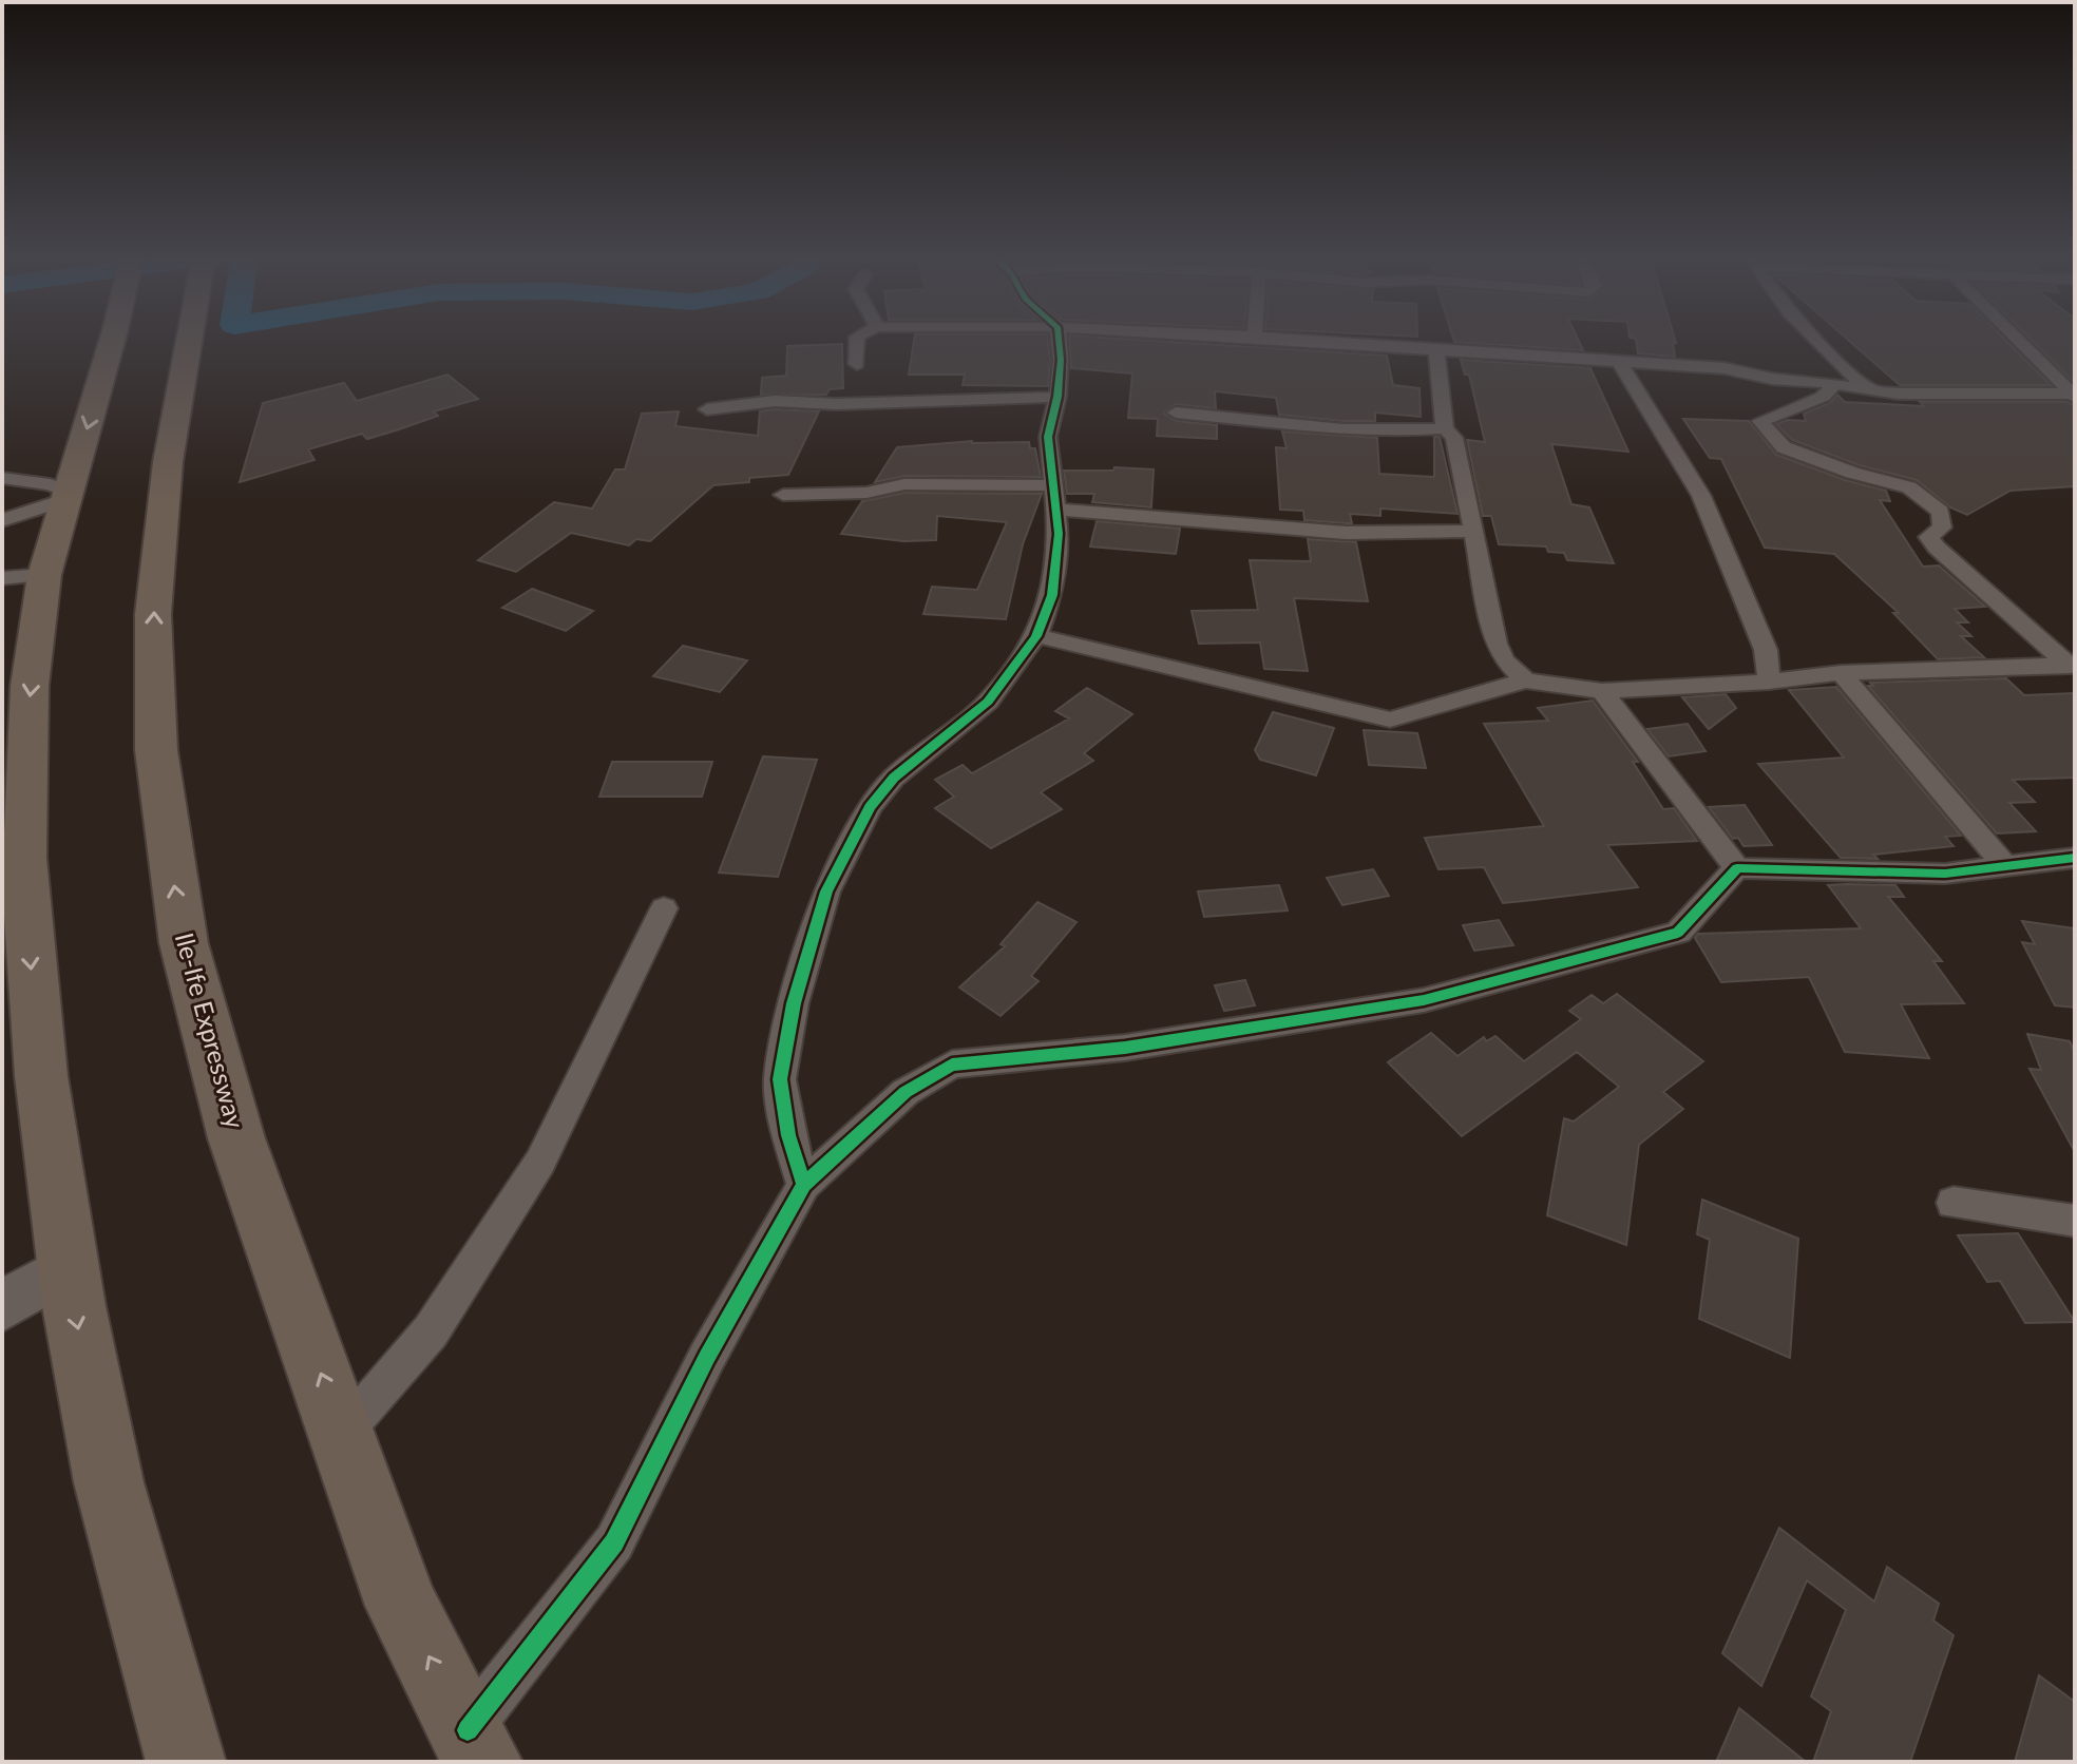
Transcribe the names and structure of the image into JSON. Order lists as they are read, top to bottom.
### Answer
{
  "streets": {
    "highway": ["Ile-Ife Expressway"]
  }
}
